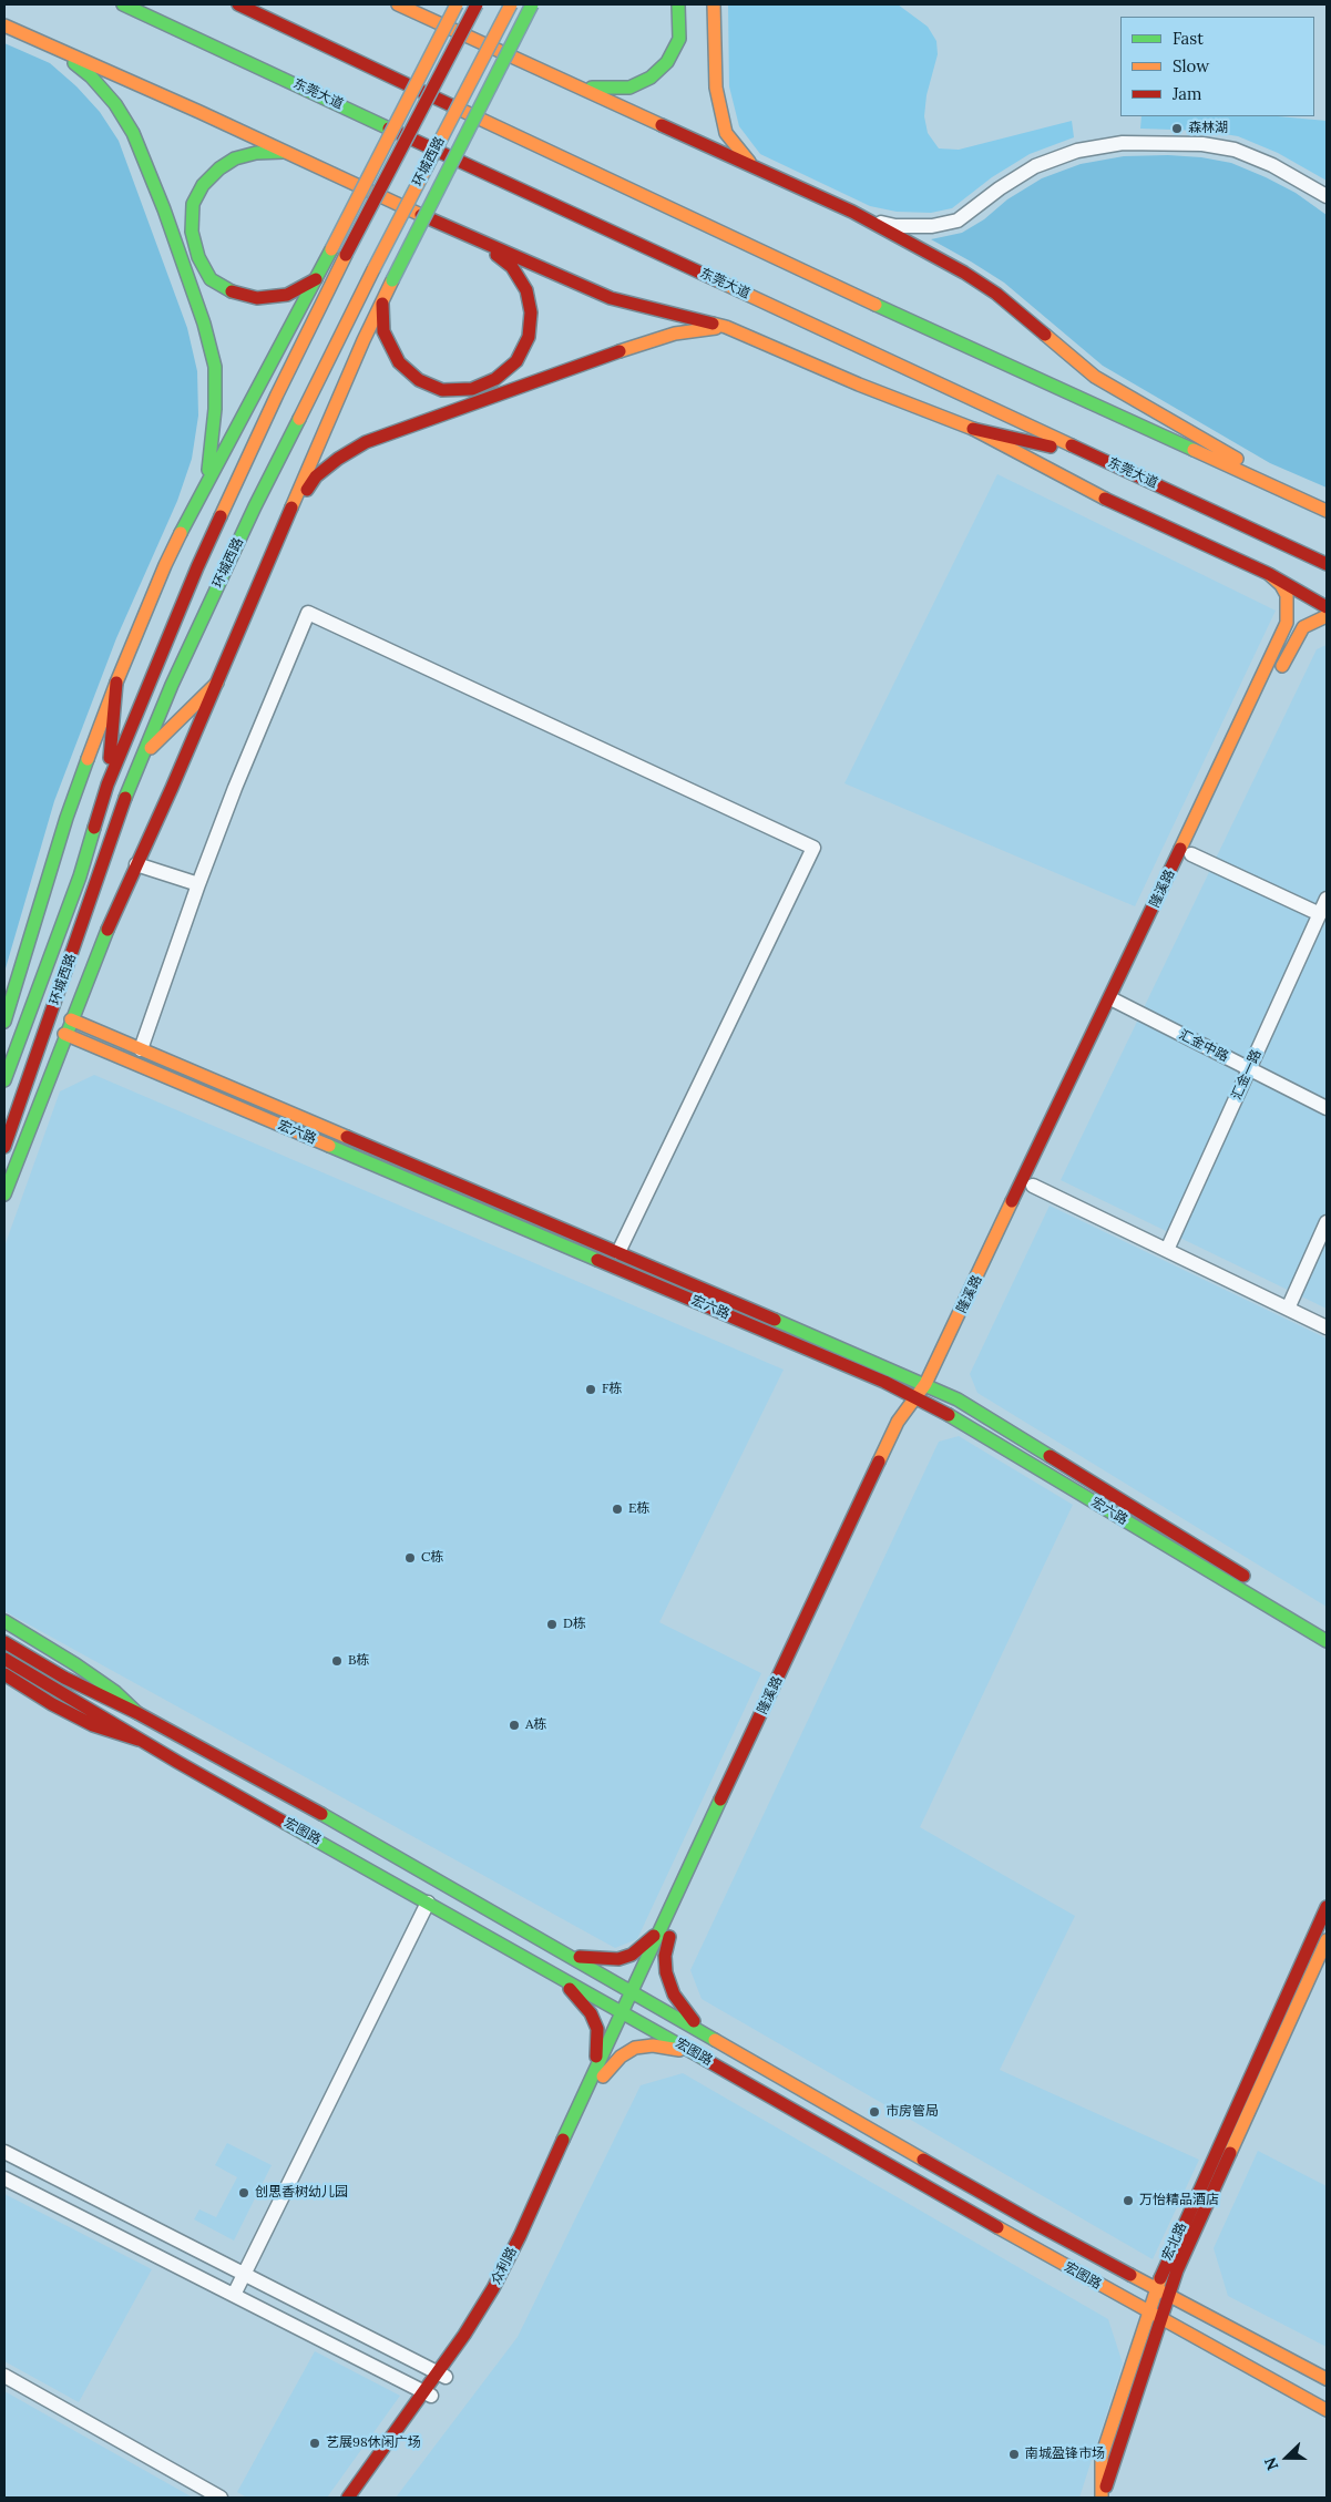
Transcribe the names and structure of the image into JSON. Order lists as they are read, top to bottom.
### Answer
{
  "streets": {
    "main road": [
      "东莞大道",
      "环城西路",
      "隆溪路",
      "宏六路",
      "宏图路",
      "宏北路",
      "众利路"
    ],
    "street": ["汇金中路", "汇金一路"]
  },
  "crossings": [
    ["隆溪路", "汇金中路"],
    ["隆溪路", "宏六路"],
    ["隆溪路", "宏图路"],
    ["隆溪路", "众利路"],
    ["汇金中路", "汇金一路"],
    ["宏图路", "宏北路"],
    ["宏图路", "众利路"]
  ],
  "places": [
    "森林湖",
    "F栋",
    "E栋",
    "C栋",
    "D栋",
    "B栋",
    "A栋",
    "市房管局",
    "创思香树幼儿园",
    "万怡精品酒店",
    "艺展98休闲广场",
    "南城盈锋市场"
  ],
  "legend": ["Fast", "Slow", "Jam"],
  "north": "left"
}
